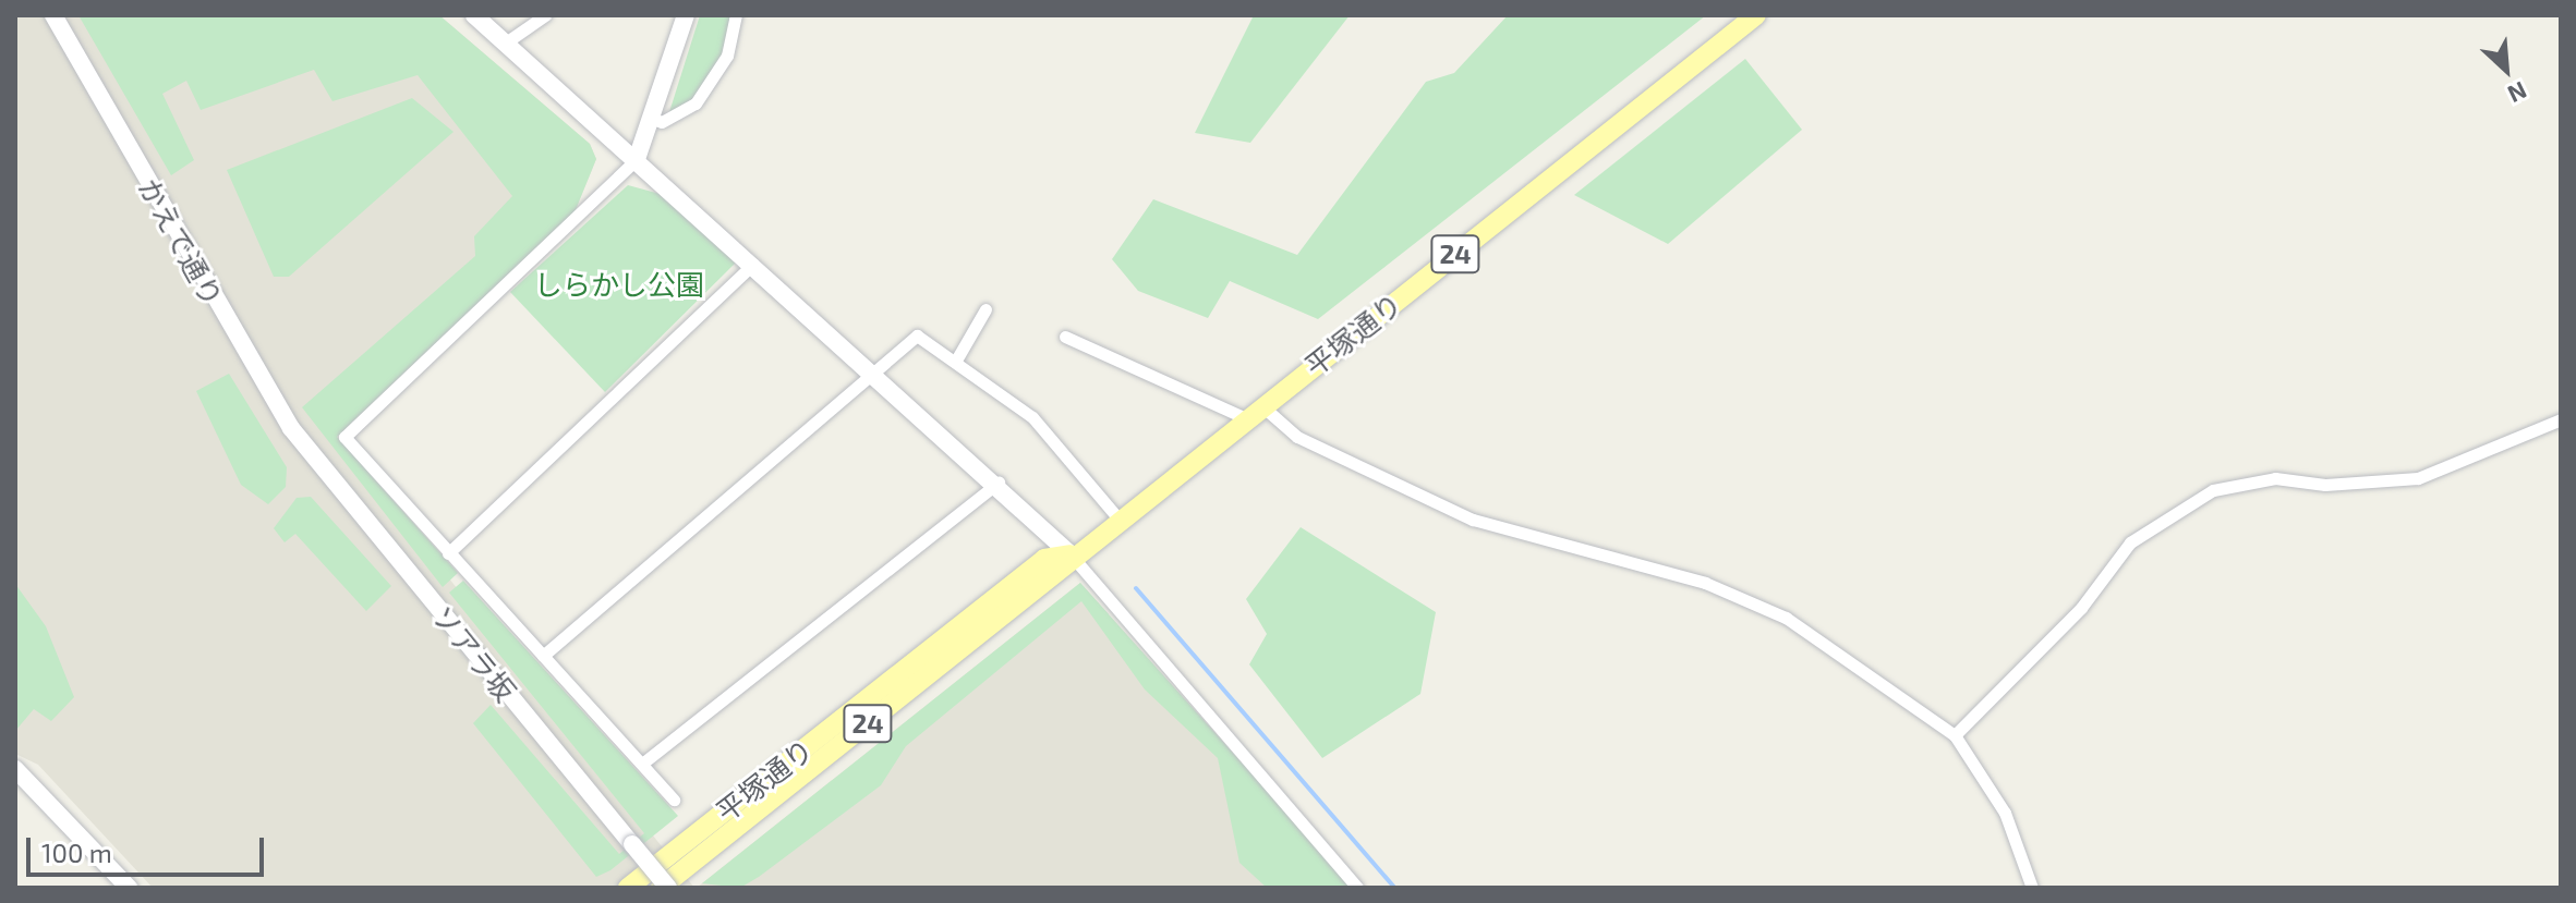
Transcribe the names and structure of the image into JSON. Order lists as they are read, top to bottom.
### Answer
{
  "streets": {
    "main road": ["24", "平塚通り"],
    "street": ["かえで通り", "ソアラ坂"]
  },
  "crossings": [
    ["かえで通り", "ソアラ坂"]
  ],
  "parks": ["しらかし公園"],
  "scale_bar": "100 m",
  "north": "bottom right"
}
